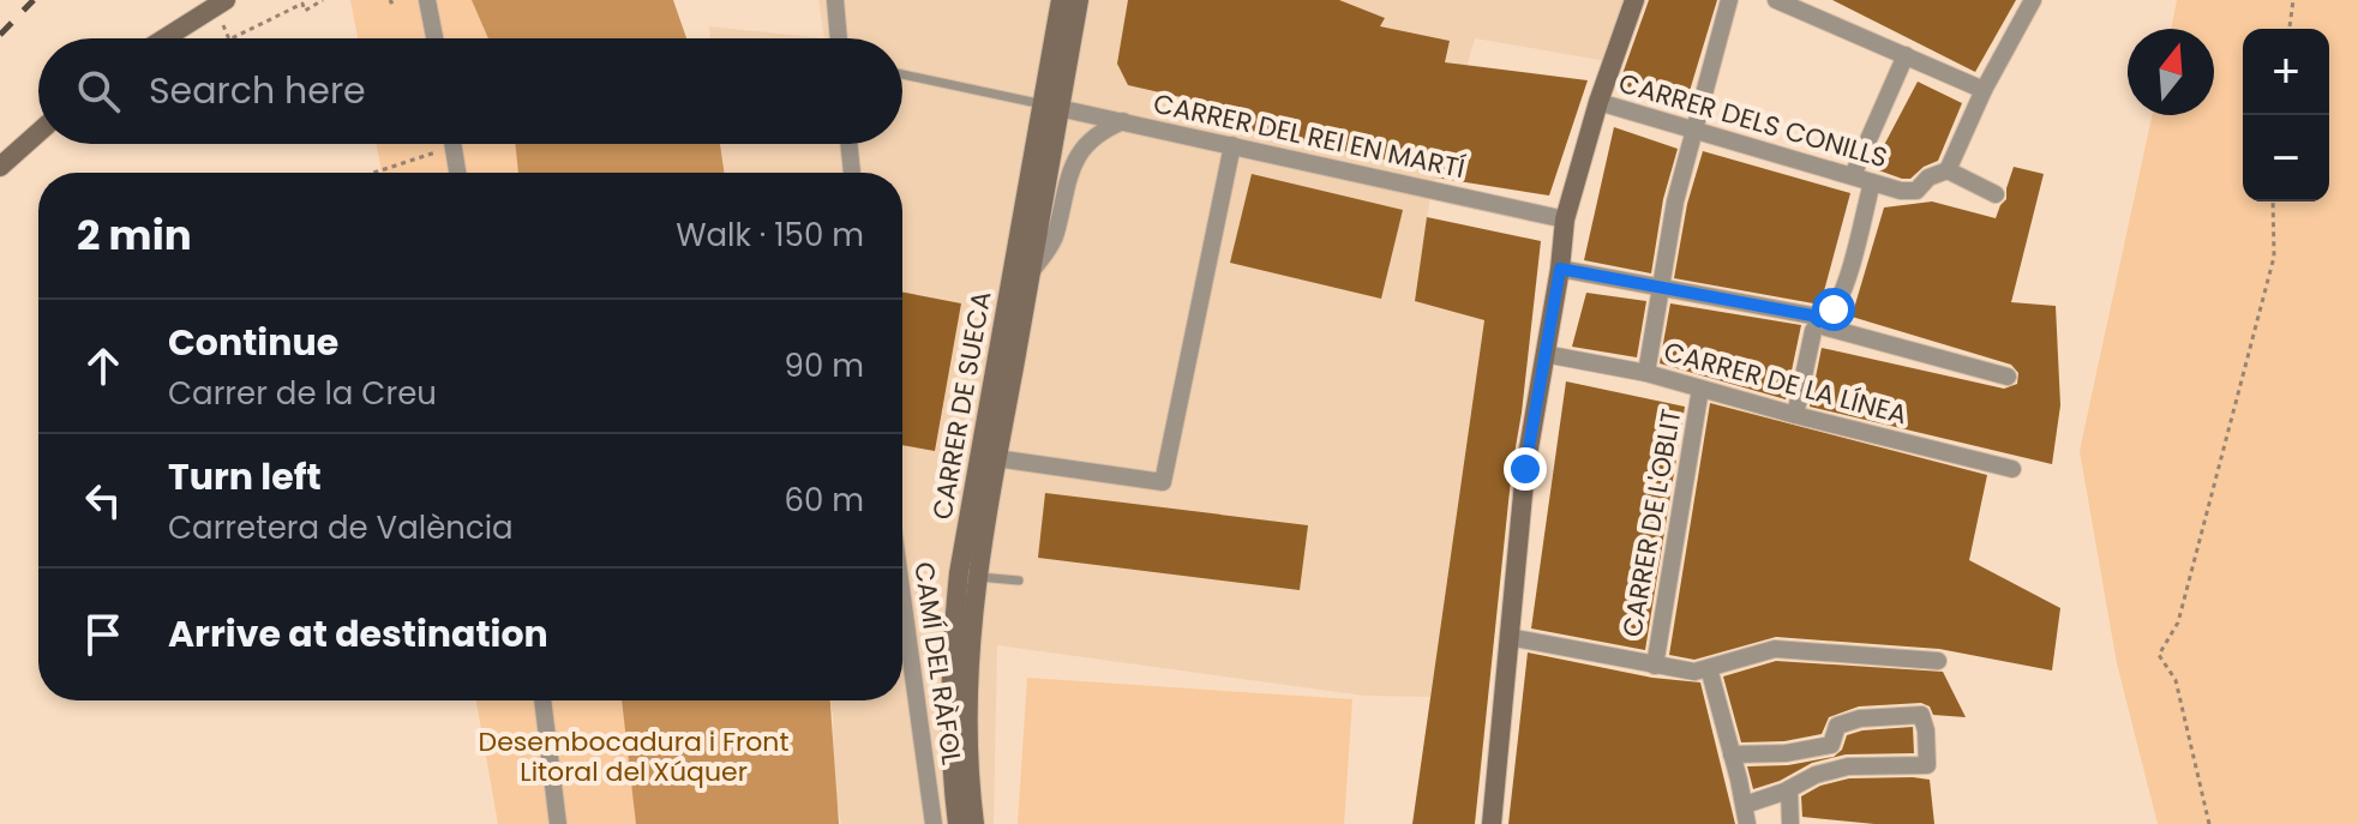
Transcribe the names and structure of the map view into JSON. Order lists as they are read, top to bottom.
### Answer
{
  "streets": {
    "street": [
      "CARRER DELS CONILLS",
      "CARRER DEL REI EN MARTÍ",
      "CARRER DE LA LÍNEA",
      "CARRER DE SUECA",
      "CARRER DE L'OBLIT",
      "CAMÍ DEL RÀFOL"
    ]
  },
  "crossings": [
    ["CARRER DEL REI EN MARTÍ", "CARRER DE SUECA"],
    ["CARRER DE LA LÍNEA", "CARRER DE L'OBLIT"]
  ],
  "parks": ["Desembocadura i Front Litoral del Xúquer"],
  "north": "top",
  "page": {
    "map_buttons": ["+", "−"],
    "search": "Search here",
    "heading": ["2 min", "Walk · 150 m"],
    "list": [
      ["Continue", "Carrer de la Creu", "90 m"],
      ["Turn left", "Carretera de València", "60 m"],
      "Arrive at destination"
    ]
  }
}
